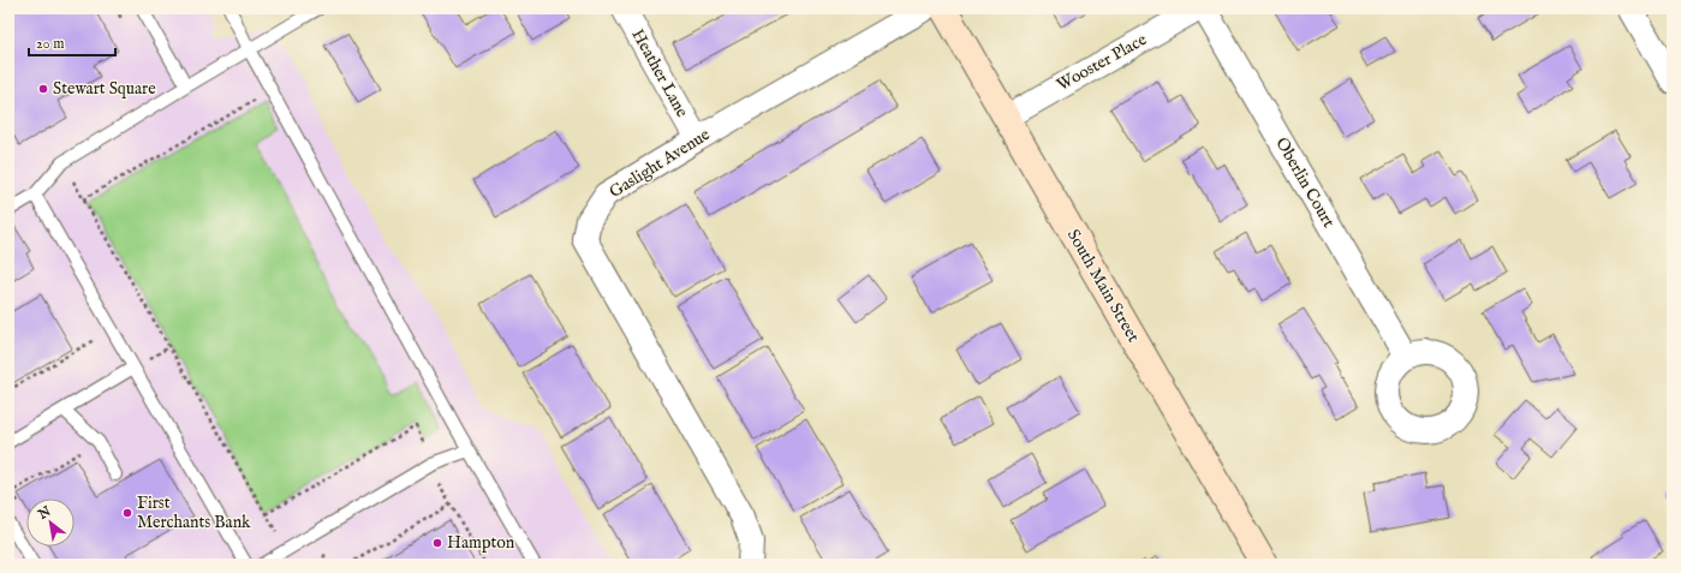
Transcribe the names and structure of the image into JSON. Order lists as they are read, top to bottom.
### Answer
{
  "streets": {
    "main road": ["South Main Street"],
    "street": [
      "Wooster Place",
      "Heather Lane",
      "Gaslight Avenue",
      "Oberlin Court"
    ]
  },
  "crossings": [
    ["Wooster Place", "South Main Street"],
    ["Heather Lane", "Gaslight Avenue"]
  ],
  "places": ["Stewart Square", "First Merchants Bank", "Hampton"],
  "scale_bar": "20 m",
  "north": "top left"
}
